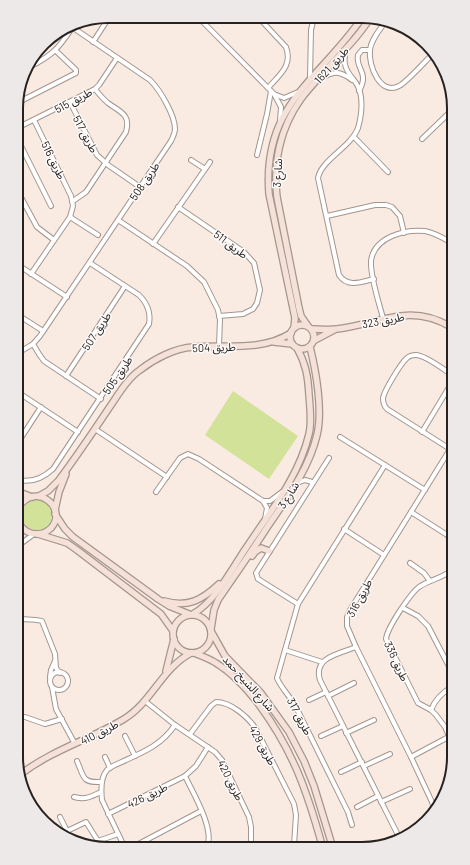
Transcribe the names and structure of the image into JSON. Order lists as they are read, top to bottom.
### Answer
{
  "streets": {
    "street": [
      "طريق 1621",
      "طريق 515",
      "طريق 517",
      "طريق 516",
      "شارع 3",
      "طريق 508",
      "طريق 511",
      "طريق 323",
      "طريق 507",
      "طريق 504",
      "طريق 505",
      "طريق 316",
      "طريق 336",
      "شارع الشيخ حمد",
      "طريق 317",
      "طريق 410",
      "طريق 429",
      "طريق 420",
      "طريق 426"
    ]
  },
  "crossings": [
    ["طريق 1621", "شارع 3"],
    ["طريق 515", "طريق 517"],
    ["طريق 515", "طريق 516"],
    ["طريق 515", "طريق 508"],
    ["طريق 517", "طريق 508"],
    ["شارع 3", "طريق 323"],
    ["شارع 3", "طريق 504"],
    ["شارع 3", "شارع الشيخ حمد"],
    ["شارع 3", "طريق 410"],
    ["طريق 508", "طريق 505"],
    ["طريق 323", "طريق 504"],
    ["طريق 507", "طريق 505"],
    ["شارع الشيخ حمد", "طريق 410"],
    ["طريق 410", "طريق 420"],
    ["طريق 429", "طريق 420"],
    ["طريق 420", "طريق 426"]
  ]
}
